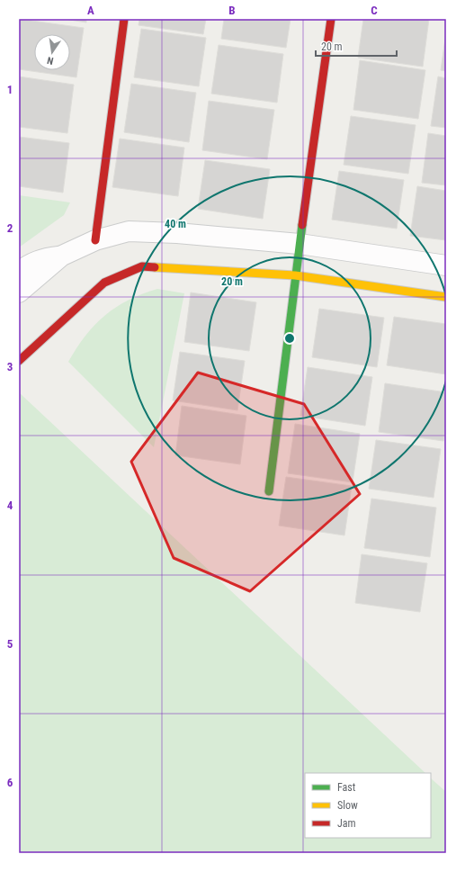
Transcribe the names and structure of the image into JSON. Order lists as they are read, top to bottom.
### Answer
{
  "legend": ["Fast", "Slow", "Jam"],
  "scale_bar": "20 m",
  "north": "bottom",
  "grid": {
    "columns": ["A", "B", "C"],
    "rows": [
      "1",
      "2",
      "3",
      "4",
      "5",
      "6"
    ]
  },
  "rings": ["40 m", "20 m"]
}
